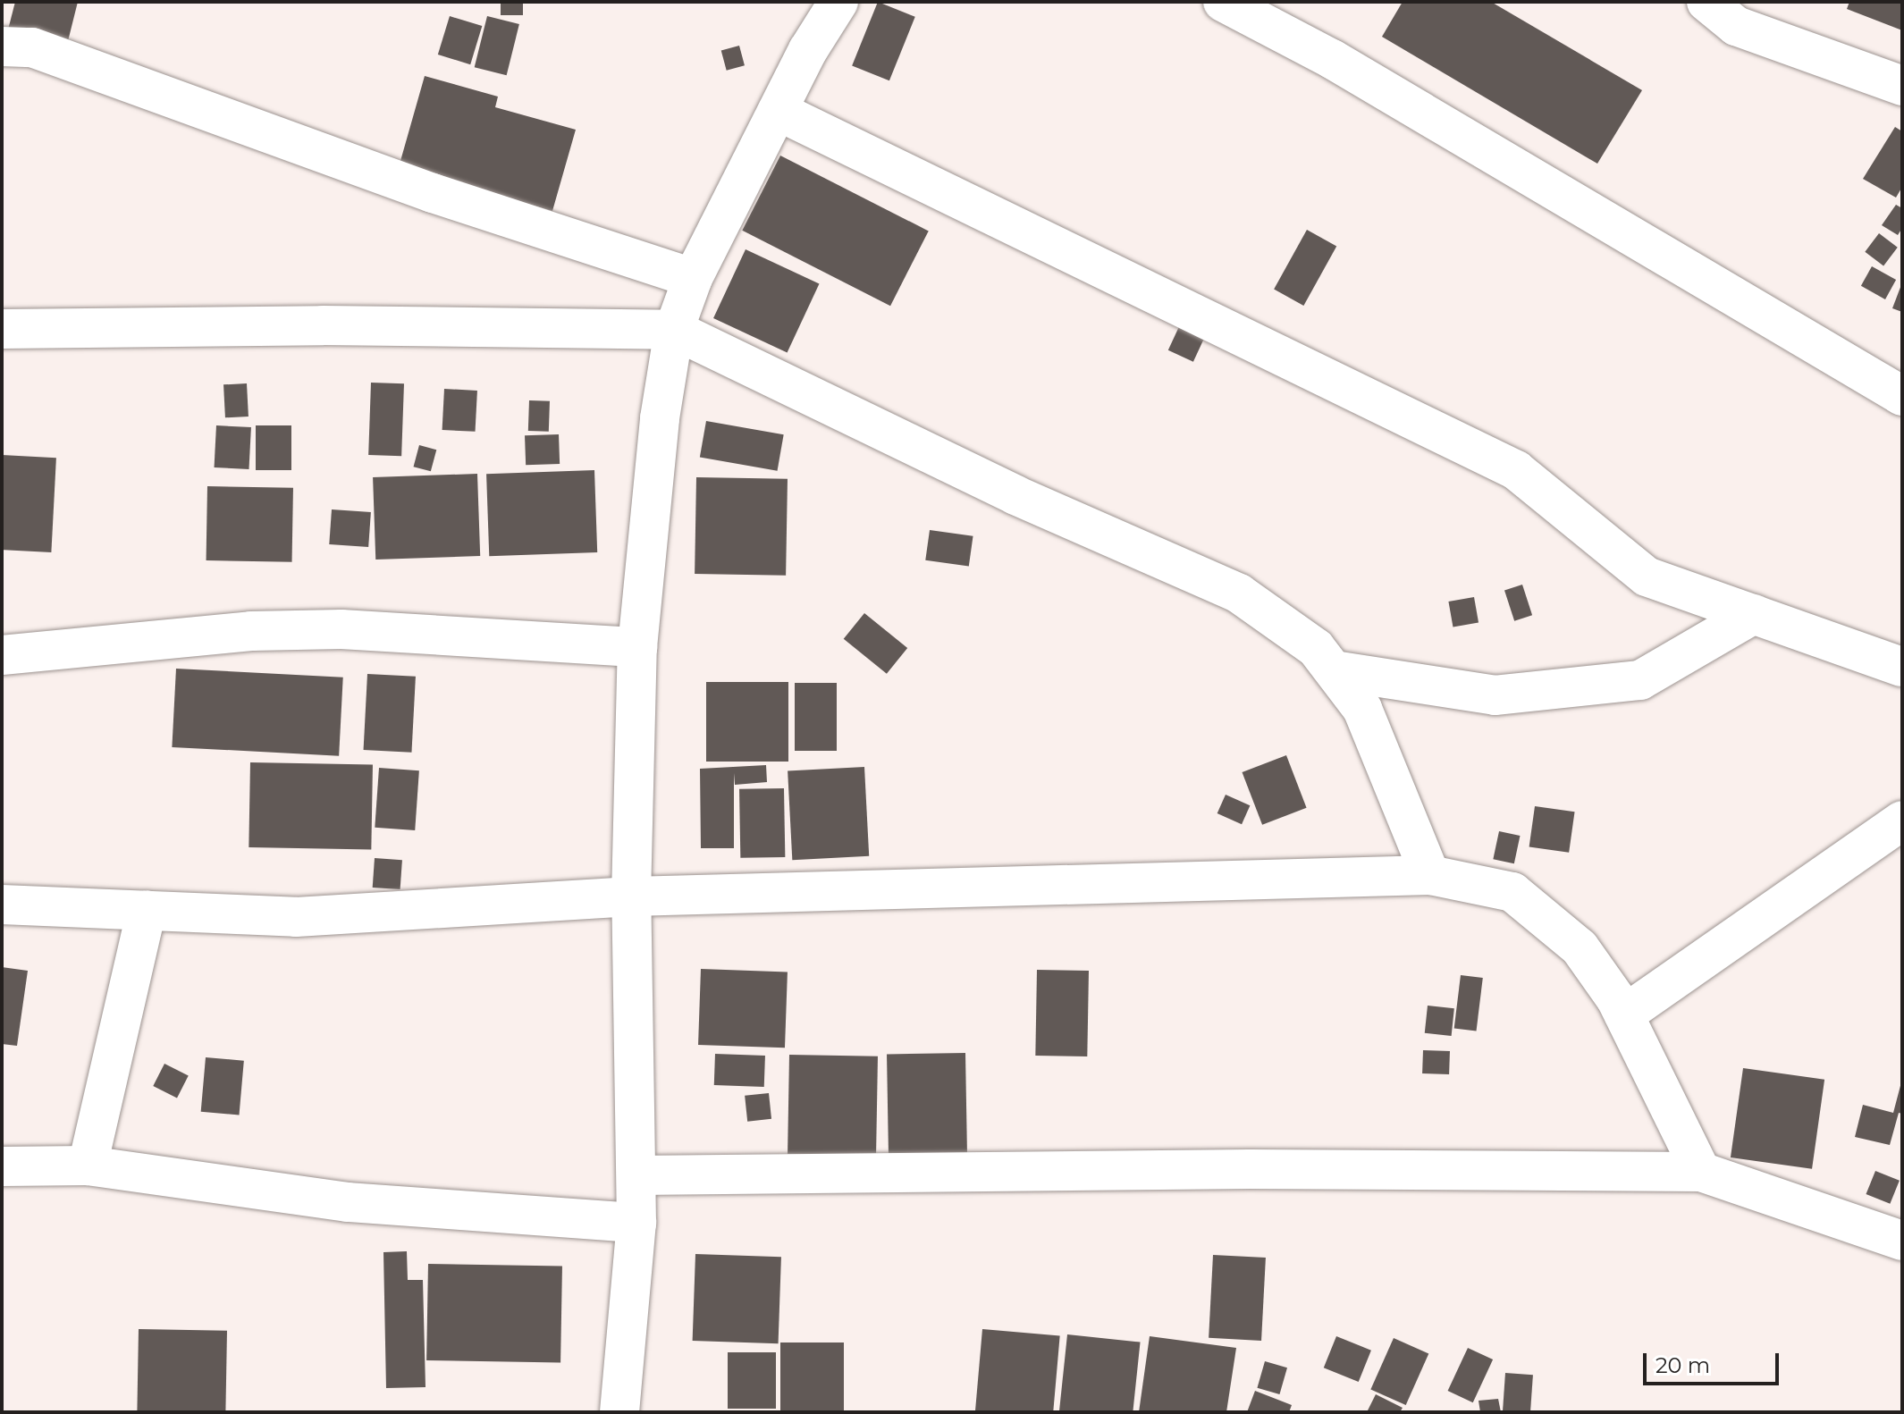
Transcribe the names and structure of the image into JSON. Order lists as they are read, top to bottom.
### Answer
{
  "scale_bar": "20 m"
}
